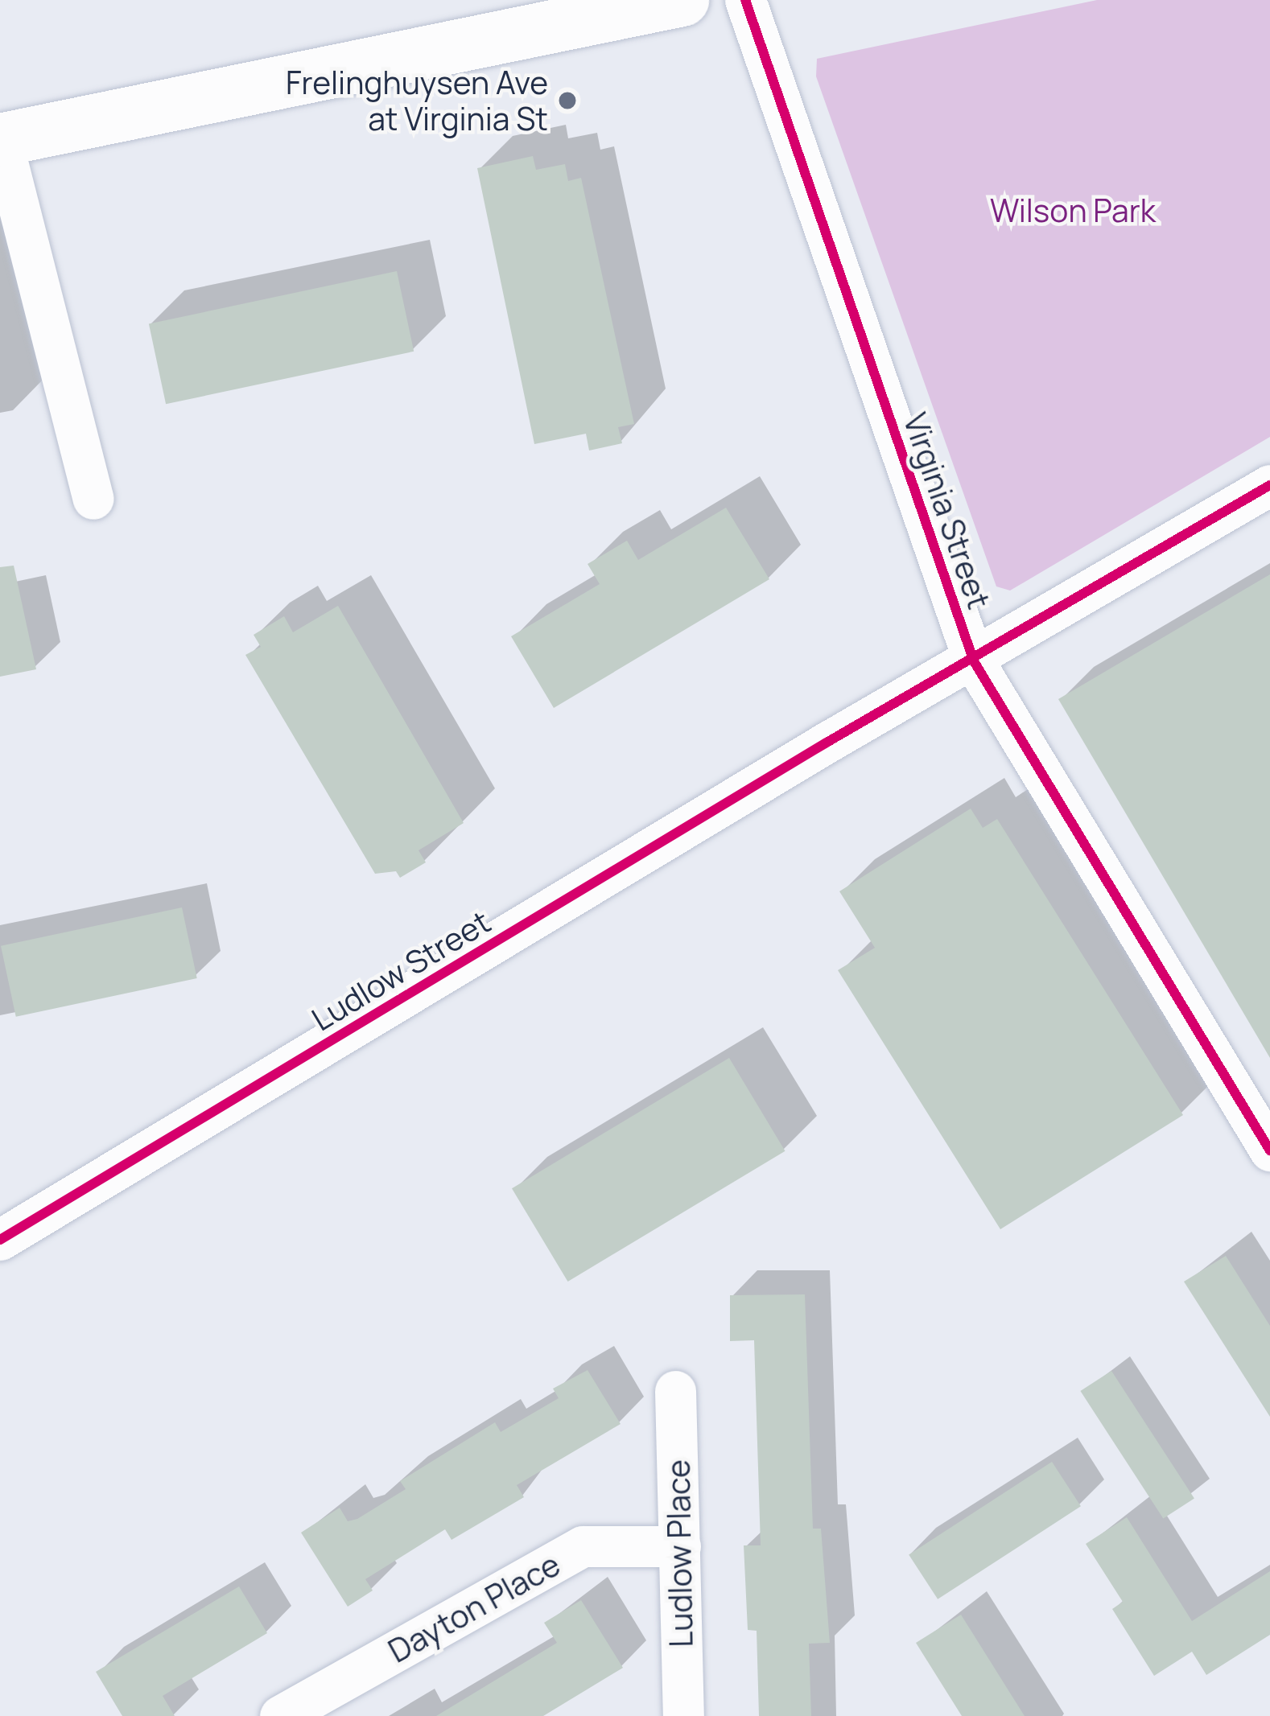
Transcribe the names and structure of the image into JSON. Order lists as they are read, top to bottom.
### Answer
{
  "streets": {
    "street": [
      "Virginia Street",
      "Ludlow Street",
      "Ludlow Place",
      "Dayton Place"
    ]
  },
  "crossings": [
    ["Virginia Street", "Ludlow Street"],
    ["Ludlow Place", "Dayton Place"]
  ],
  "parks": ["Wilson Park"],
  "places": ["Frelinghuysen Ave at Virginia St"]
}
